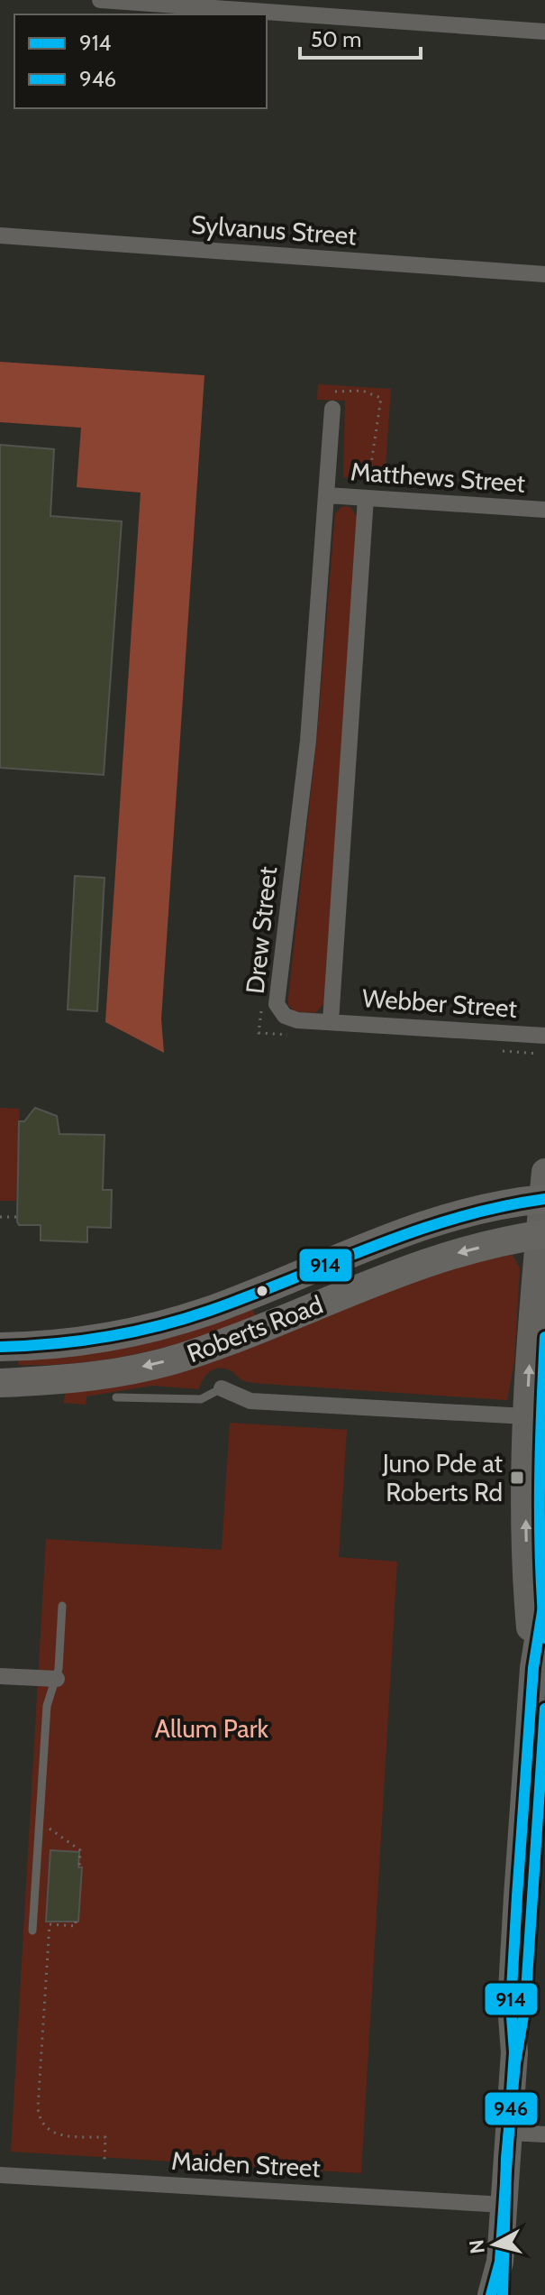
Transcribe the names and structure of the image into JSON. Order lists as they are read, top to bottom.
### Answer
{
  "streets": {
    "highway": ["Roberts Road"],
    "street": [
      "Sylvanus Street",
      "Matthews Street",
      "Drew Street",
      "Webber Street",
      "Maiden Street"
    ]
  },
  "crossings": [
    ["Matthews Street", "Drew Street"],
    ["Drew Street", "Webber Street"]
  ],
  "parks": ["Allum Park"],
  "places": {
    "transit": ["Juno Pde at Roberts Rd"]
  },
  "lines": ["transit line 914", "transit line 946"],
  "legend": ["914", "946"],
  "scale_bar": "50 m",
  "north": "left"
}
